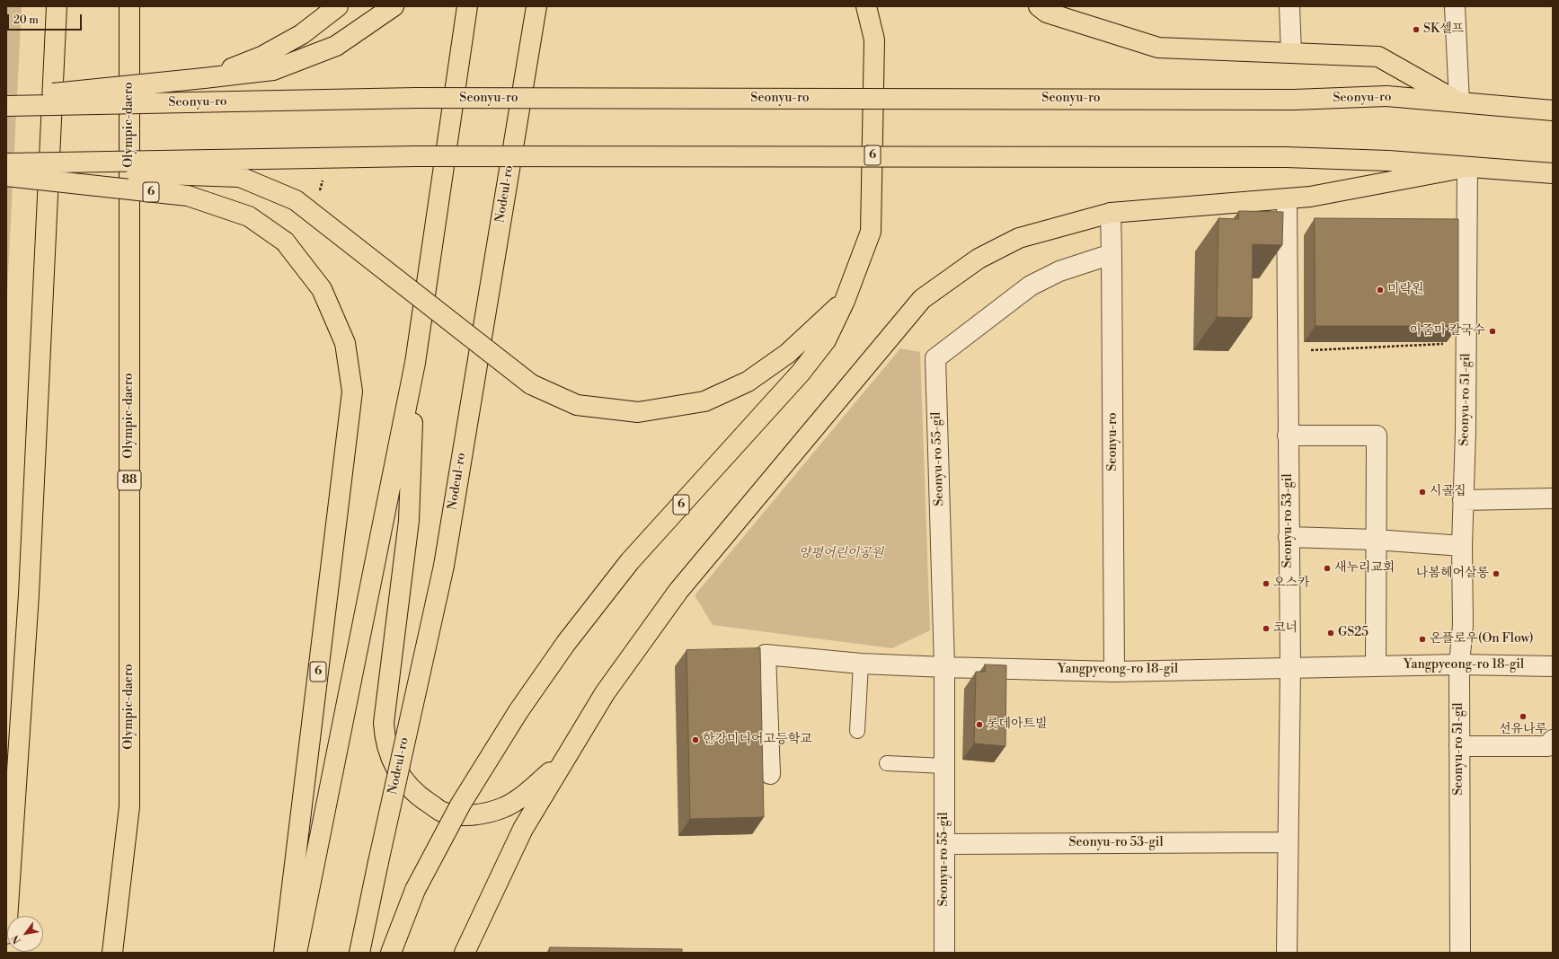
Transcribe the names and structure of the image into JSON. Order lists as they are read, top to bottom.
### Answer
{
  "streets": {
    "main road": [
      "Seonyu-ro",
      "Olympic-daero",
      "6",
      "Nodeul-ro",
      "88"
    ],
    "street": [
      "Seonyu-ro 51-gil",
      "Seonyu-ro 55-gil",
      "Seonyu-ro 53-gil",
      "Yangpyeong-ro 18-gil"
    ]
  },
  "crossings": [
    ["Seonyu-ro", "Seonyu-ro 55-gil"],
    ["Seonyu-ro", "Yangpyeong-ro 18-gil"],
    ["Seonyu-ro 51-gil", "Yangpyeong-ro 18-gil"],
    ["Seonyu-ro 55-gil", "Seonyu-ro 53-gil"],
    ["Seonyu-ro 55-gil", "Yangpyeong-ro 18-gil"],
    ["Seonyu-ro 53-gil", "Yangpyeong-ro 18-gil"]
  ],
  "parks": ["양평어린이공원"],
  "places": [
    "SK셀프",
    "미락원",
    "아줌마 칼국수",
    "시골집",
    "새누리교회",
    "나봄헤어살롱",
    "오스카",
    "코너",
    "GS25",
    "온플로우(On Flow)",
    "선유나루",
    "롯데아트빌",
    "한강미디어고등학교"
  ],
  "scale_bar": "20 m",
  "north": "bottom left"
}
